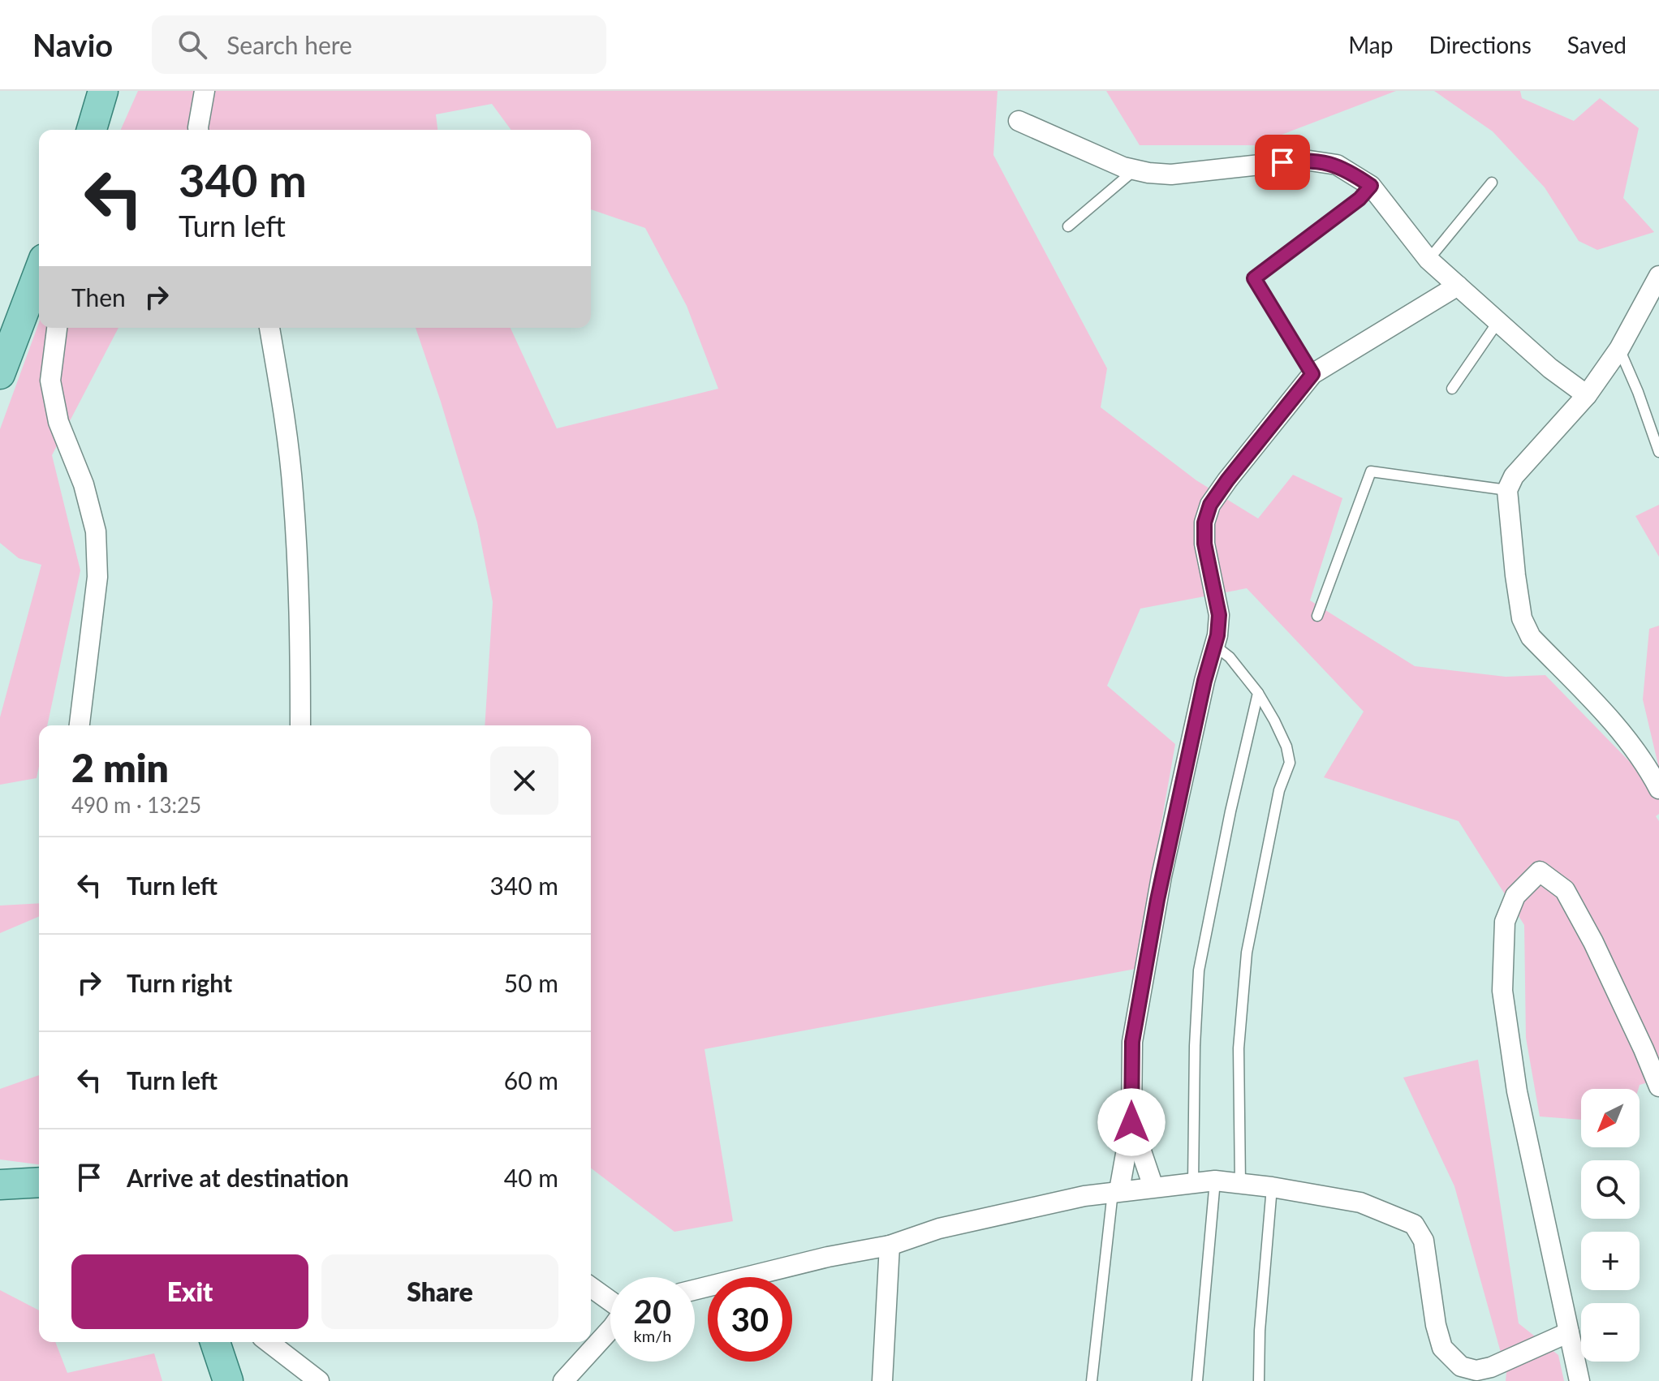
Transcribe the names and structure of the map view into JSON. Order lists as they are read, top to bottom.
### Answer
{
  "north": "bottom left",
  "page": {
    "header": "Navio",
    "search": "Search here",
    "nav": ["Map", "Directions", "Saved"],
    "turn": ["340 m", "Turn left"],
    "then": "Then",
    "heading": ["2 min", "490 m · 13:25"],
    "list": [
      {
        "name": "Turn left",
        "value": "340 m"
      },
      {
        "name": "Turn right",
        "value": "50 m"
      },
      {
        "name": "Turn left",
        "value": "60 m"
      },
      {
        "name": "Arrive at destination",
        "value": "40 m"
      }
    ],
    "map_buttons": ["+", "−"],
    "buttons": ["Exit", "Share"],
    "speed": "20 km/h",
    "limit": "30"
  }
}
